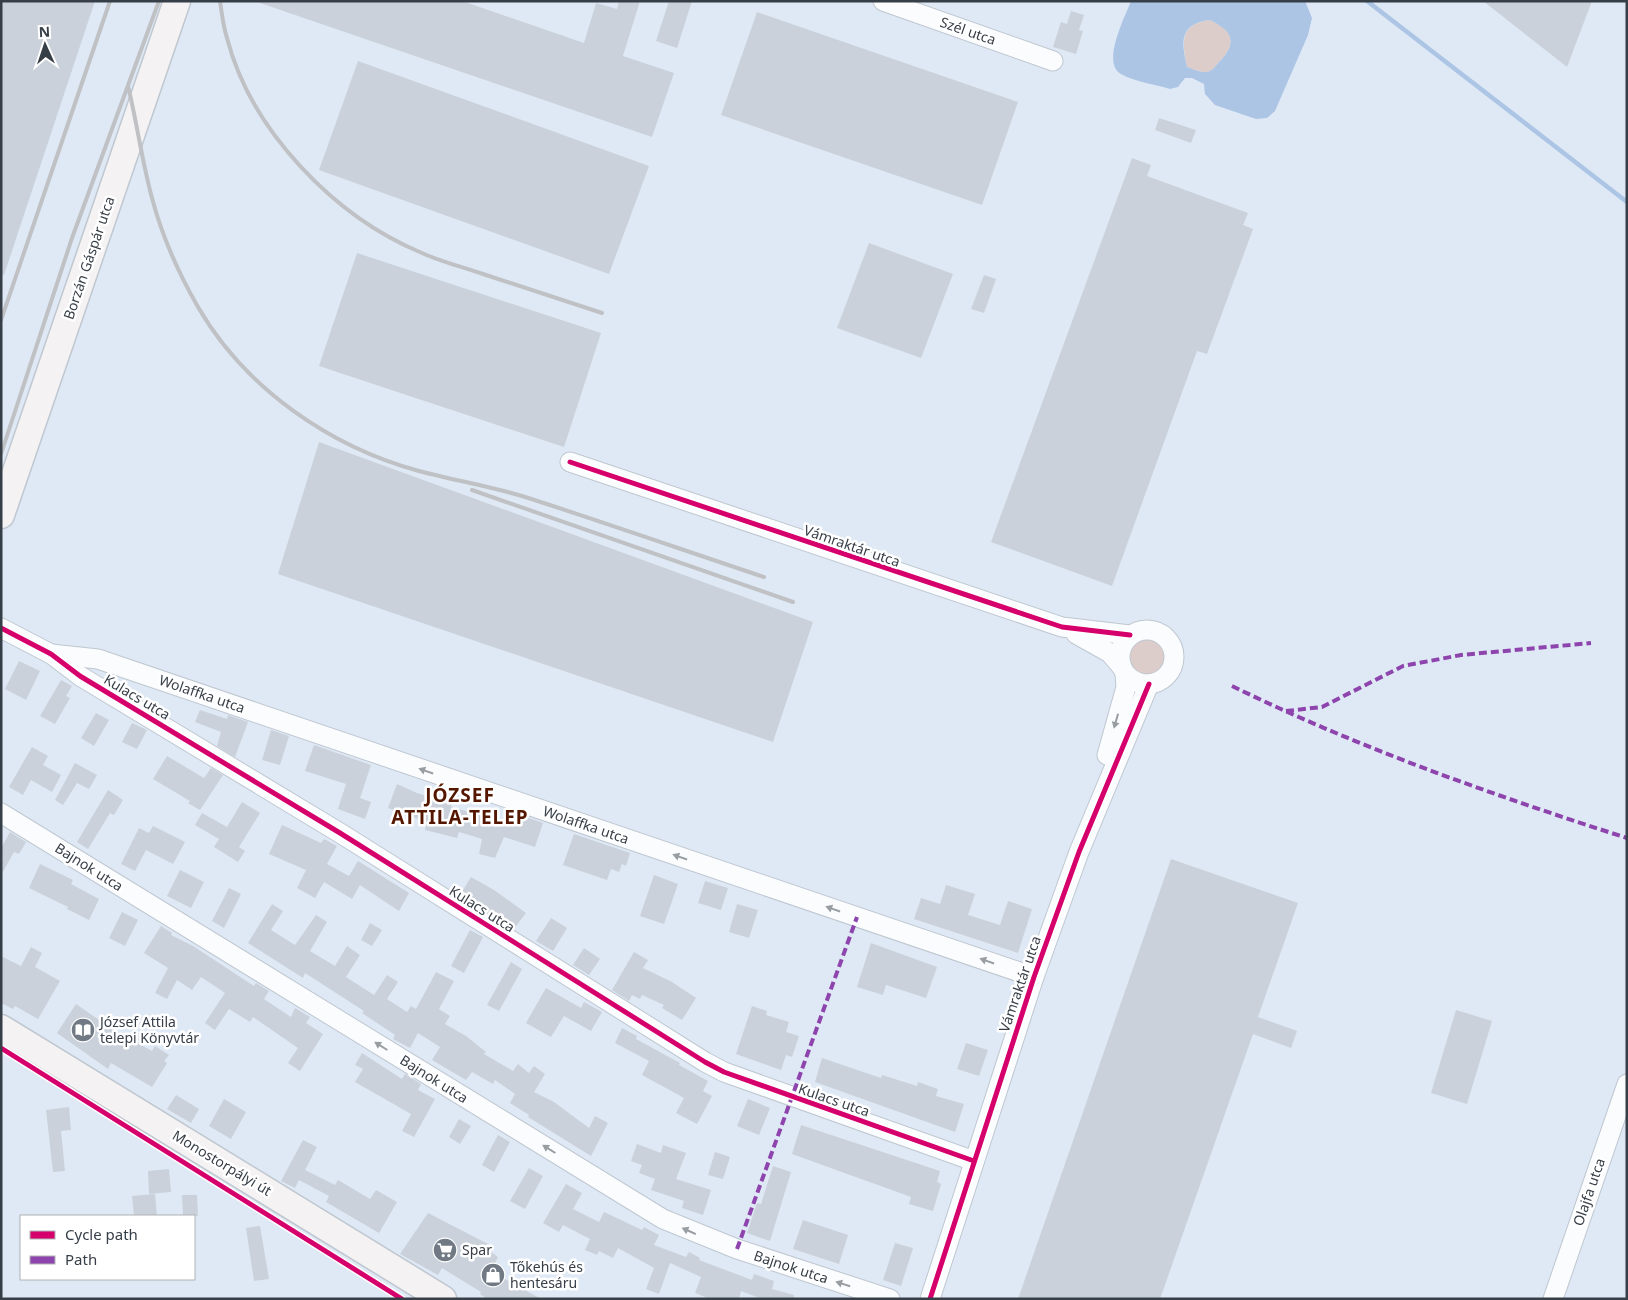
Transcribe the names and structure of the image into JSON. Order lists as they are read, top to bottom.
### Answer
{
  "streets": {
    "street": [
      "Szél utca",
      "Borzán Gáspár utca",
      "Vámraktár utca",
      "Wolaffka utca",
      "Kulacs utca",
      "Bajnok utca",
      "Monostorpályi út",
      "Olajfa utca"
    ]
  },
  "crossings": [
    ["Vámraktár utca", "Wolaffka utca"],
    ["Vámraktár utca", "Kulacs utca"],
    ["Wolaffka utca", "Kulacs utca"]
  ],
  "one_way": ["Wolaffka utca", "Bajnok utca"],
  "districts": ["JÓZSEF ATTILA-TELEP"],
  "places": {
    "library": ["József Attila telepi Könyvtár"],
    "supermarket": ["Spar"],
    "shop": ["Tőkehús és hentesáru"]
  },
  "legend": ["Cycle path", "Path"],
  "north": "top"
}
